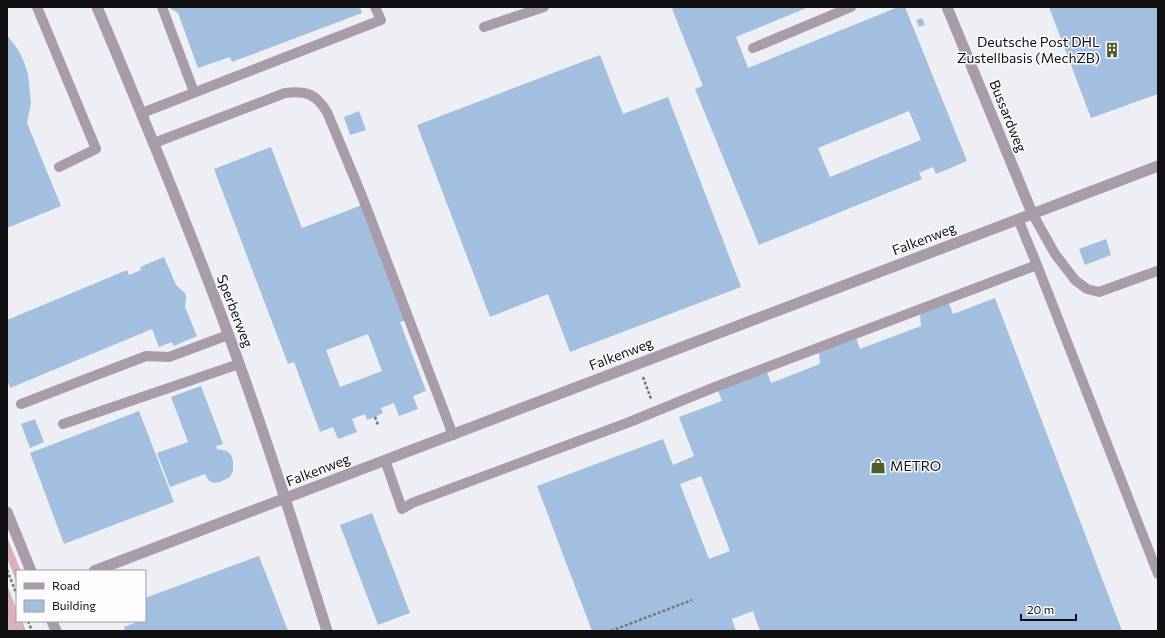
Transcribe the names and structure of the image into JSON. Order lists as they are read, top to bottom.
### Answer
{
  "streets": {
    "street": ["Bussardweg", "Falkenweg", "Sperberweg"]
  },
  "crossings": [
    ["Bussardweg", "Falkenweg"],
    ["Falkenweg", "Sperberweg"]
  ],
  "places": {
    "building": ["Deutsche Post DHL Zustellbasis (MechZB)"],
    "shop": ["METRO"]
  },
  "legend": ["Road", "Building"],
  "scale_bar": "20 m"
}
